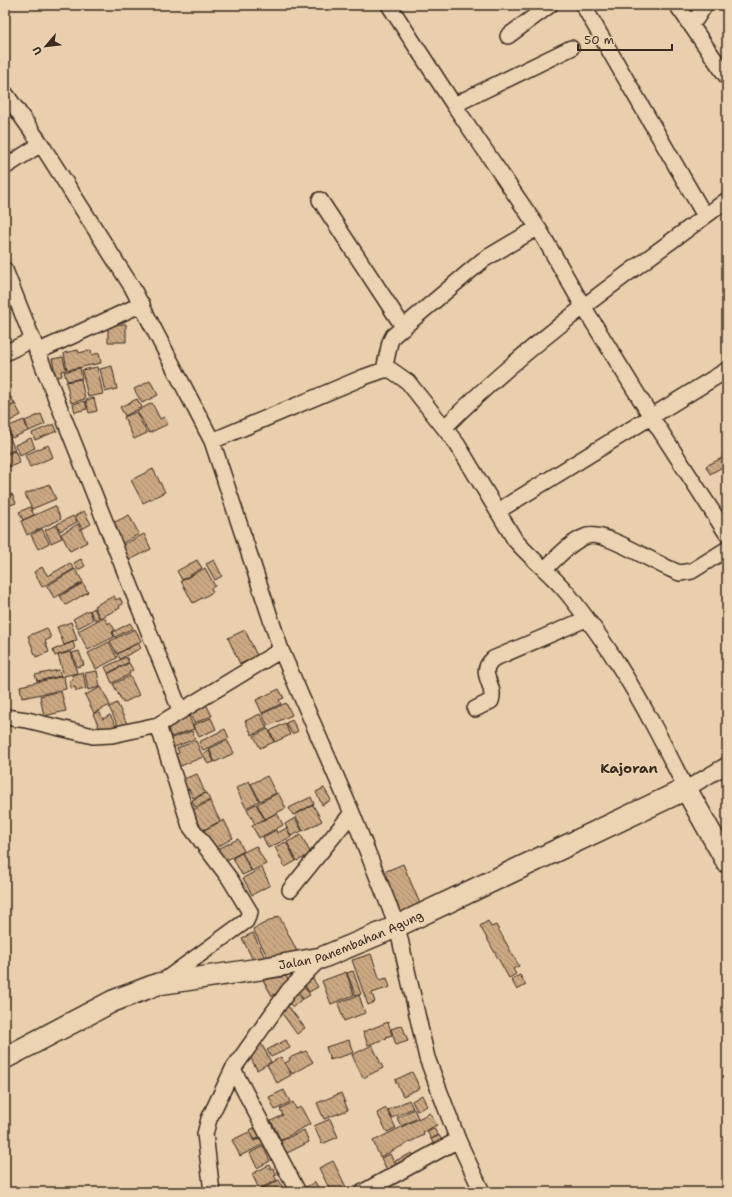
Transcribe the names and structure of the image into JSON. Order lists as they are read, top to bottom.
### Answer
{
  "streets": {
    "street": ["Jalan Panembahan Agung"]
  },
  "districts": ["Kajoran"],
  "scale_bar": "50 m",
  "north": "bottom left"
}
